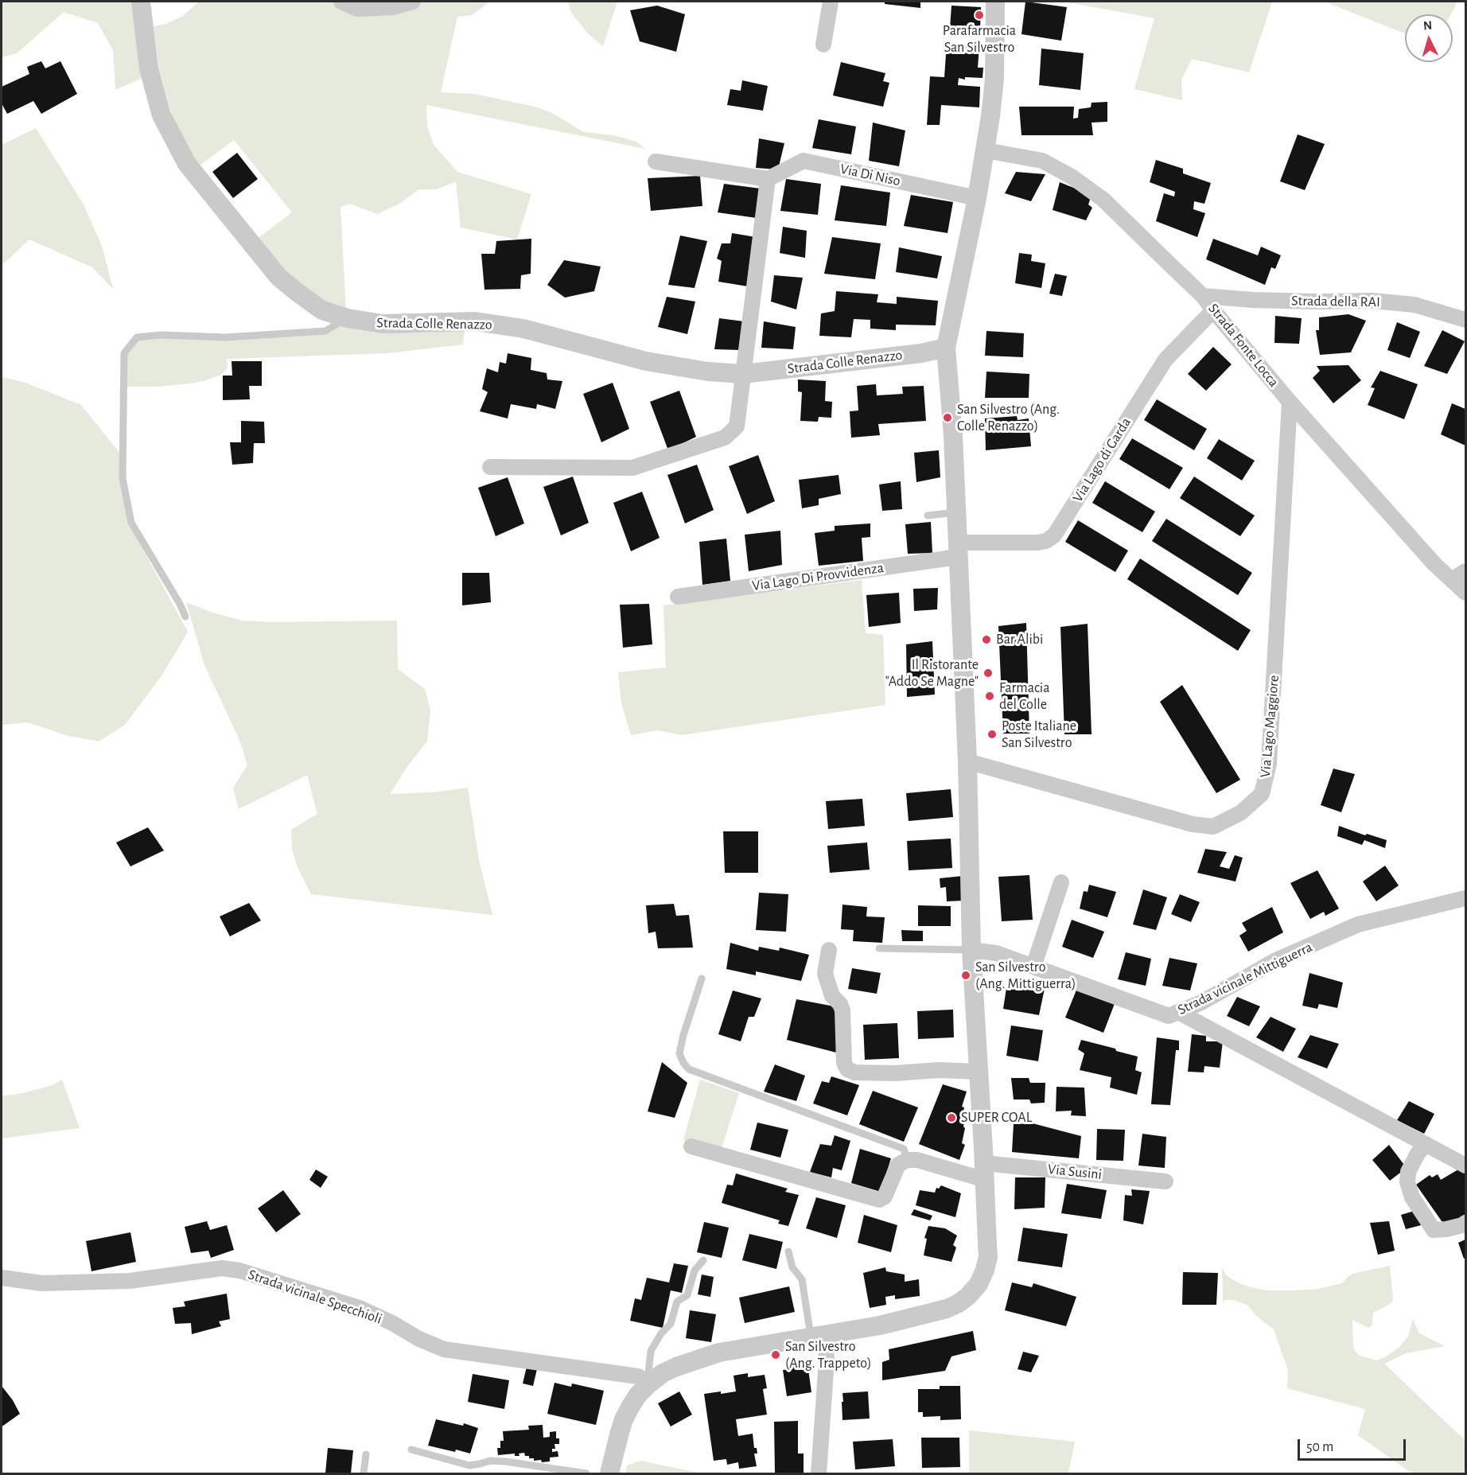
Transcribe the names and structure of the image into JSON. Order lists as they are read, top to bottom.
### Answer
{
  "streets": {
    "street": [
      "Via Di Niso",
      "Strada della RAI",
      "Strada Colle Renazzo",
      "Strada Fonte Locca",
      "Via Lago di Garda",
      "Via Lago Di Provvidenza",
      "Via Lago Maggiore",
      "Strada vicinale Mittiguerra",
      "Via Susini",
      "Strada vicinale Specchioli"
    ]
  },
  "crossings": [
    ["Strada della RAI", "Strada Fonte Locca"],
    ["Strada Fonte Locca", "Via Lago di Garda"],
    ["Strada Fonte Locca", "Via Lago Maggiore"],
    ["Via Lago di Garda", "Via Lago Di Provvidenza"]
  ],
  "places": [
    "Parafarmacia San Silvestro",
    "San Silvestro (Ang. Colle Renazzo)",
    "Bar Alibi",
    "Il Ristorante \"Addo Se Magne\"",
    "Farmacia del Colle",
    "Poste Italiane San Silvestro",
    "San Silvestro (Ang. Mittiguerra)",
    "SUPER COAL",
    "San Silvestro (Ang. Trappeto)"
  ],
  "scale_bar": "50 m",
  "north": "top"
}
